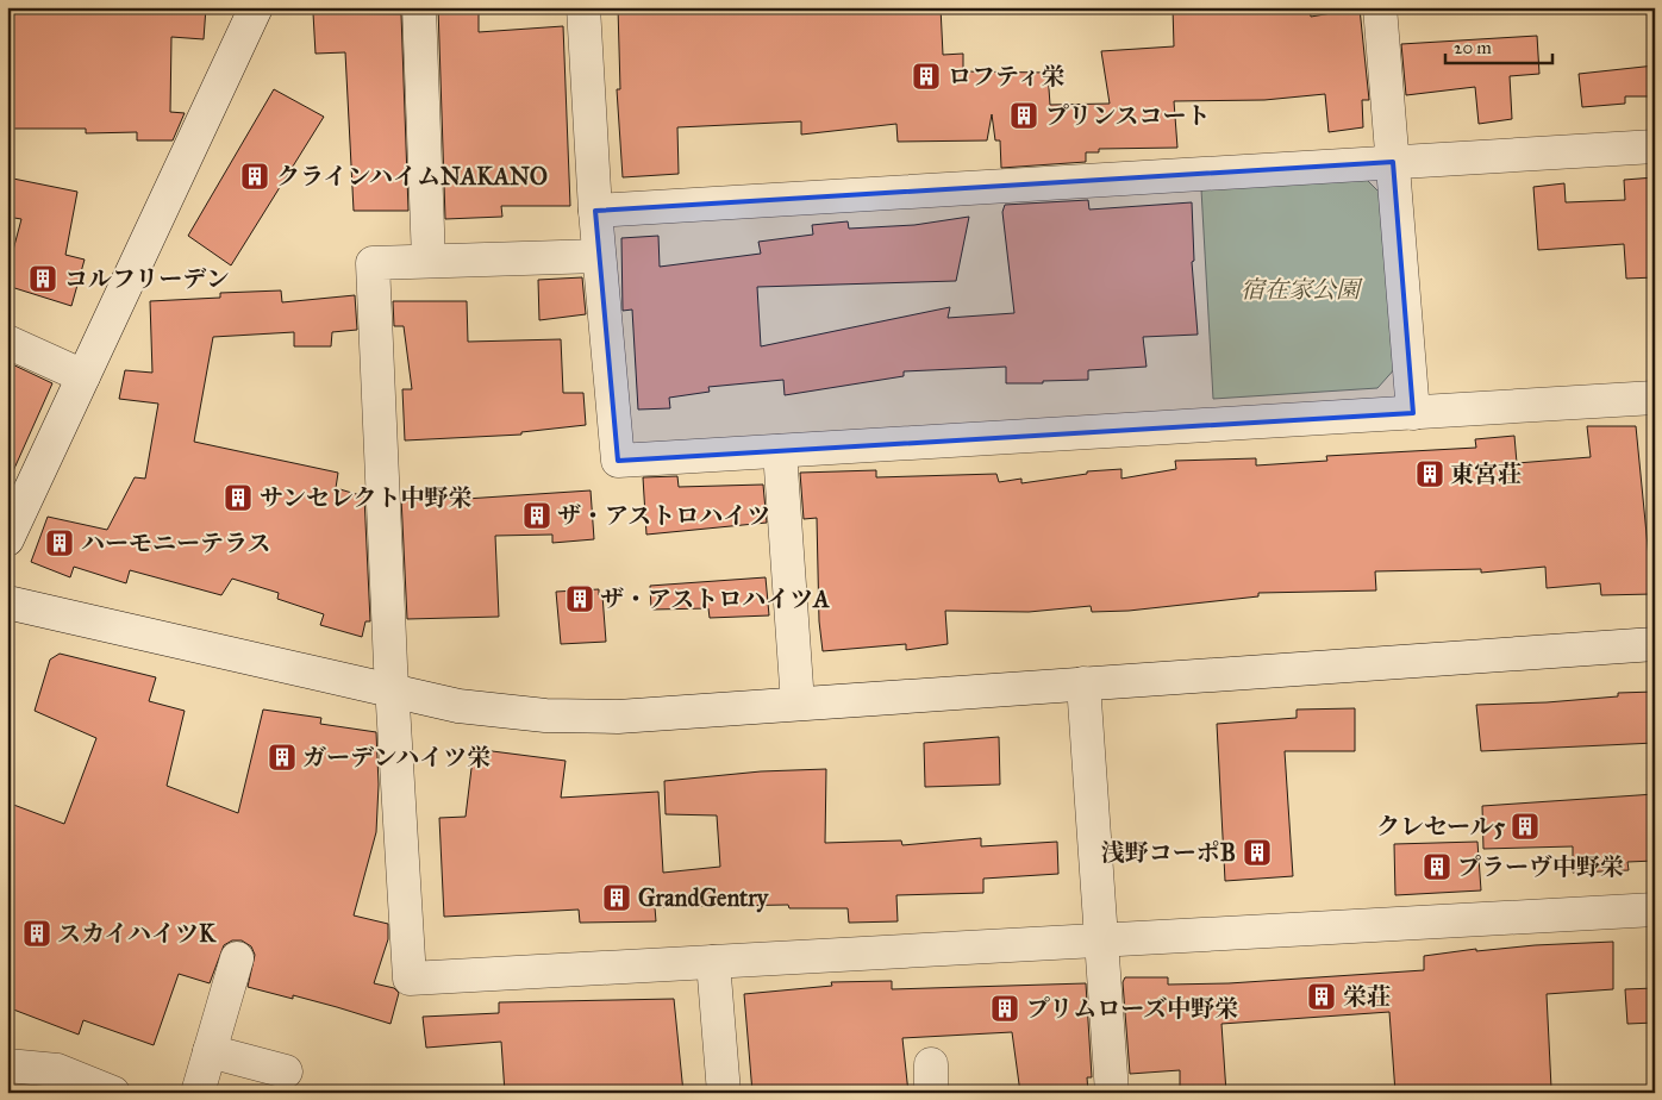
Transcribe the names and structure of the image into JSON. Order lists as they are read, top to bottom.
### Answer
{
  "parks": ["宿在家公園"],
  "places": {
    "building": [
      "ロフティ栄",
      "プリンスコート",
      "クラインハイムNAKANO",
      "コルフリーデン",
      "東宮荘",
      "サンセレクト中野栄",
      "ザ・アストロハイツ",
      "ハーモニーテラス",
      "ザ・アストロハイツA",
      "ガーデンハイツ栄",
      "クレセール5",
      "浅野コーポB",
      "プラーヴ中野栄",
      "GrandGentry",
      "スカイハイツK",
      "栄荘",
      "プリムローズ中野栄"
    ]
  },
  "scale_bar": "20 m"
}
